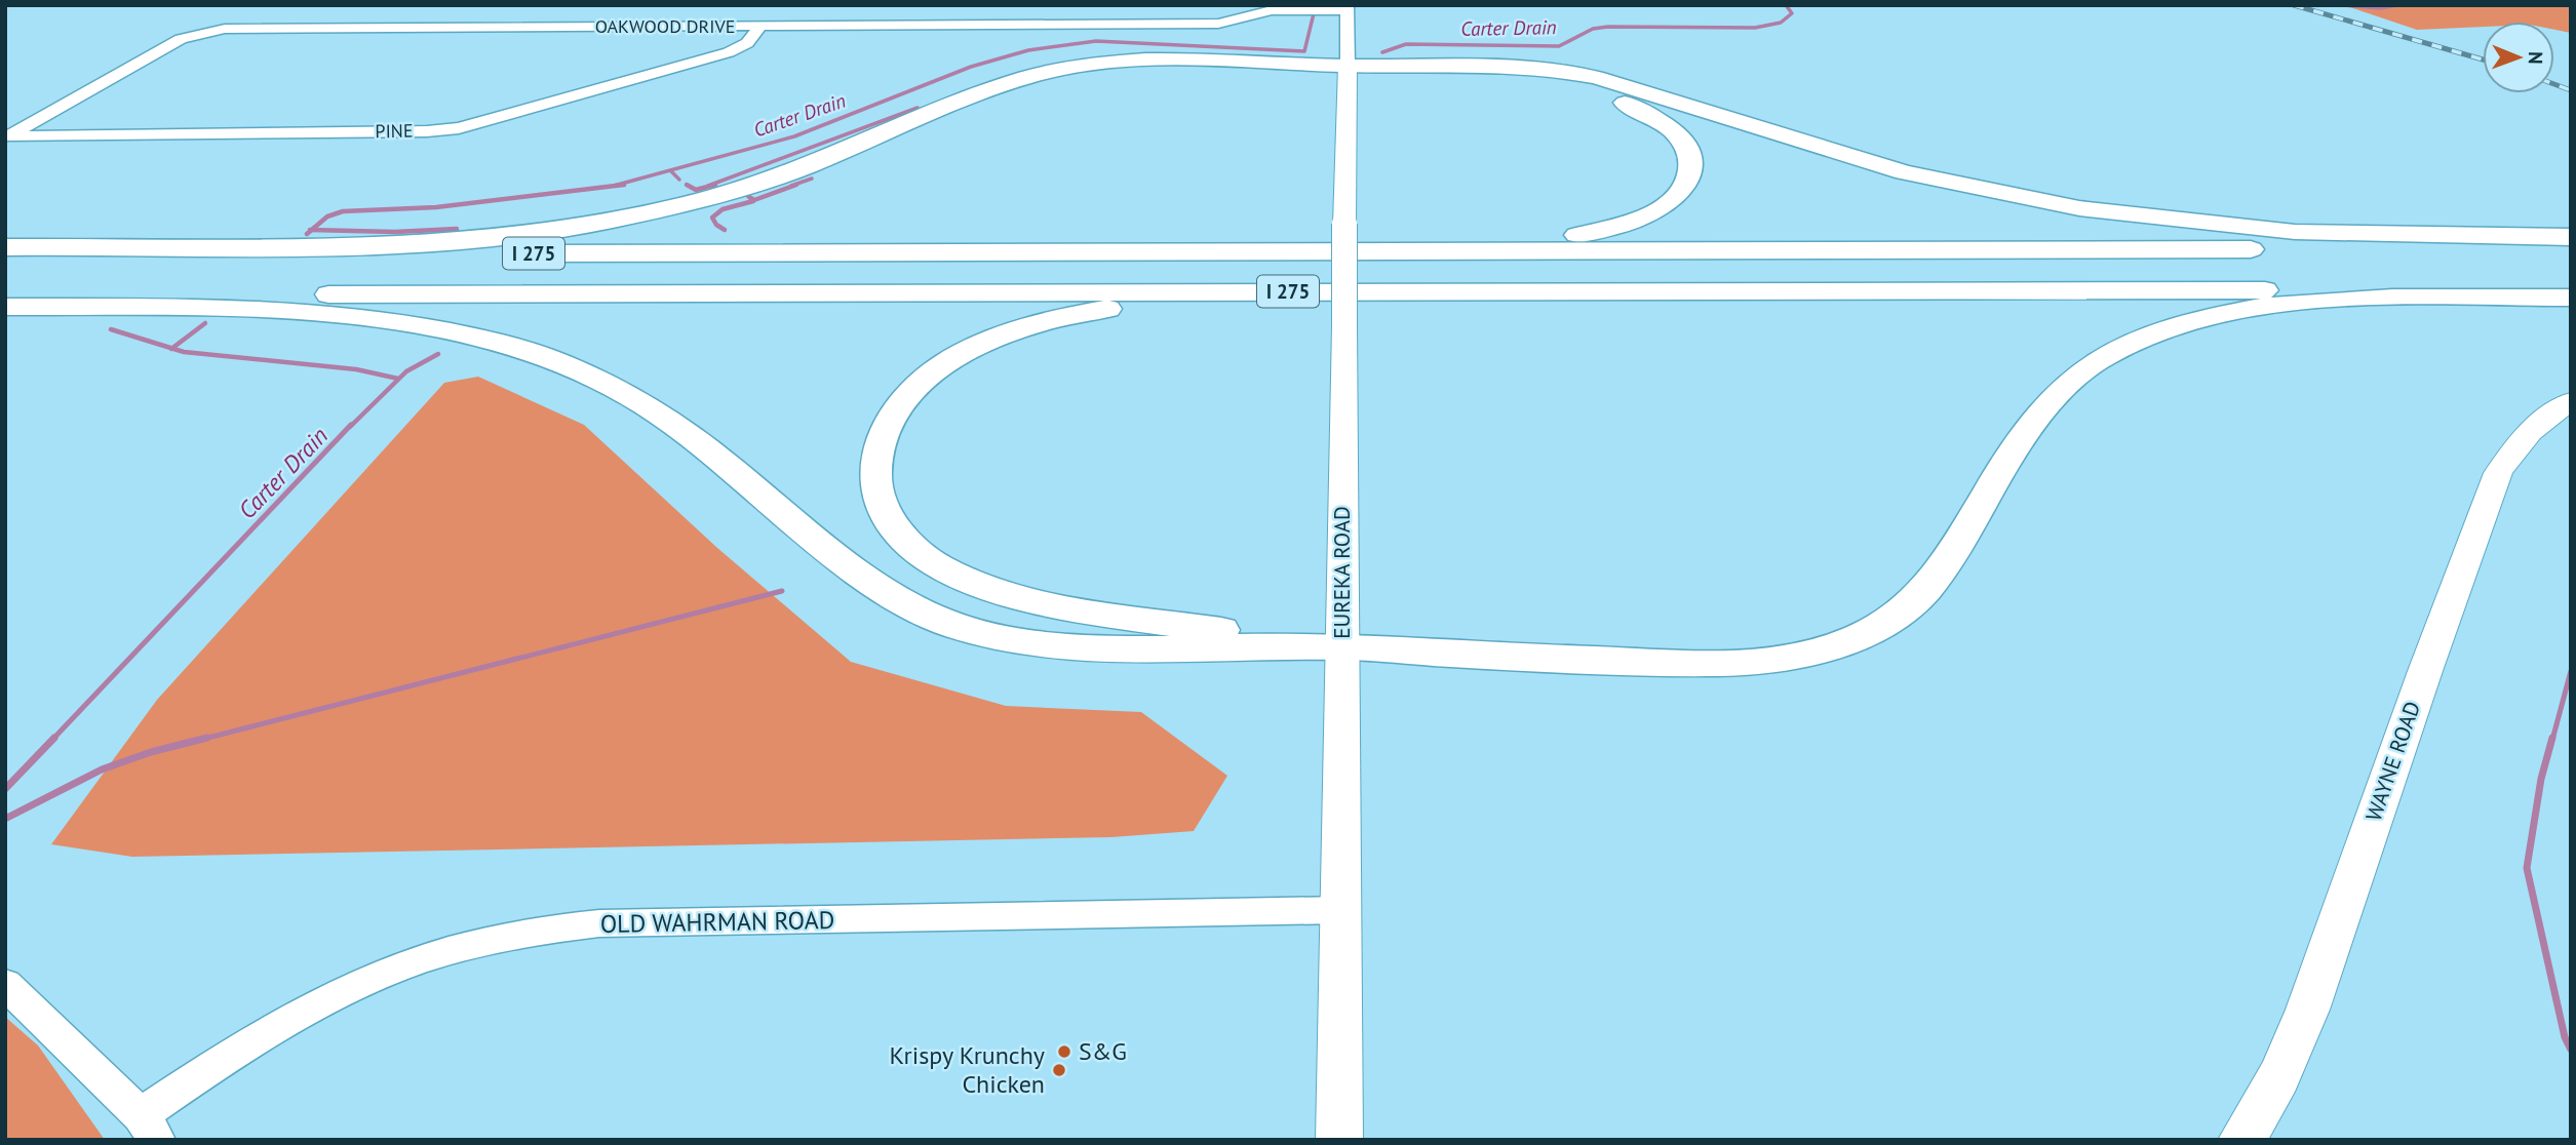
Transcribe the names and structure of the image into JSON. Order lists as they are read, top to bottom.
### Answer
{
  "streets": {
    "highway": ["I 275"],
    "main road": ["EUREKA ROAD", "WAYNE ROAD"],
    "street": ["OAKWOOD DRIVE", "PINE", "OLD WAHRMAN ROAD"]
  },
  "crossings": [
    ["OAKWOOD DRIVE", "PINE"],
    ["OAKWOOD DRIVE", "EUREKA ROAD"],
    ["EUREKA ROAD", "OLD WAHRMAN ROAD"]
  ],
  "water": ["Carter Drain"],
  "places": ["S&G", "Krispy Krunchy Chicken"],
  "north": "right"
}
